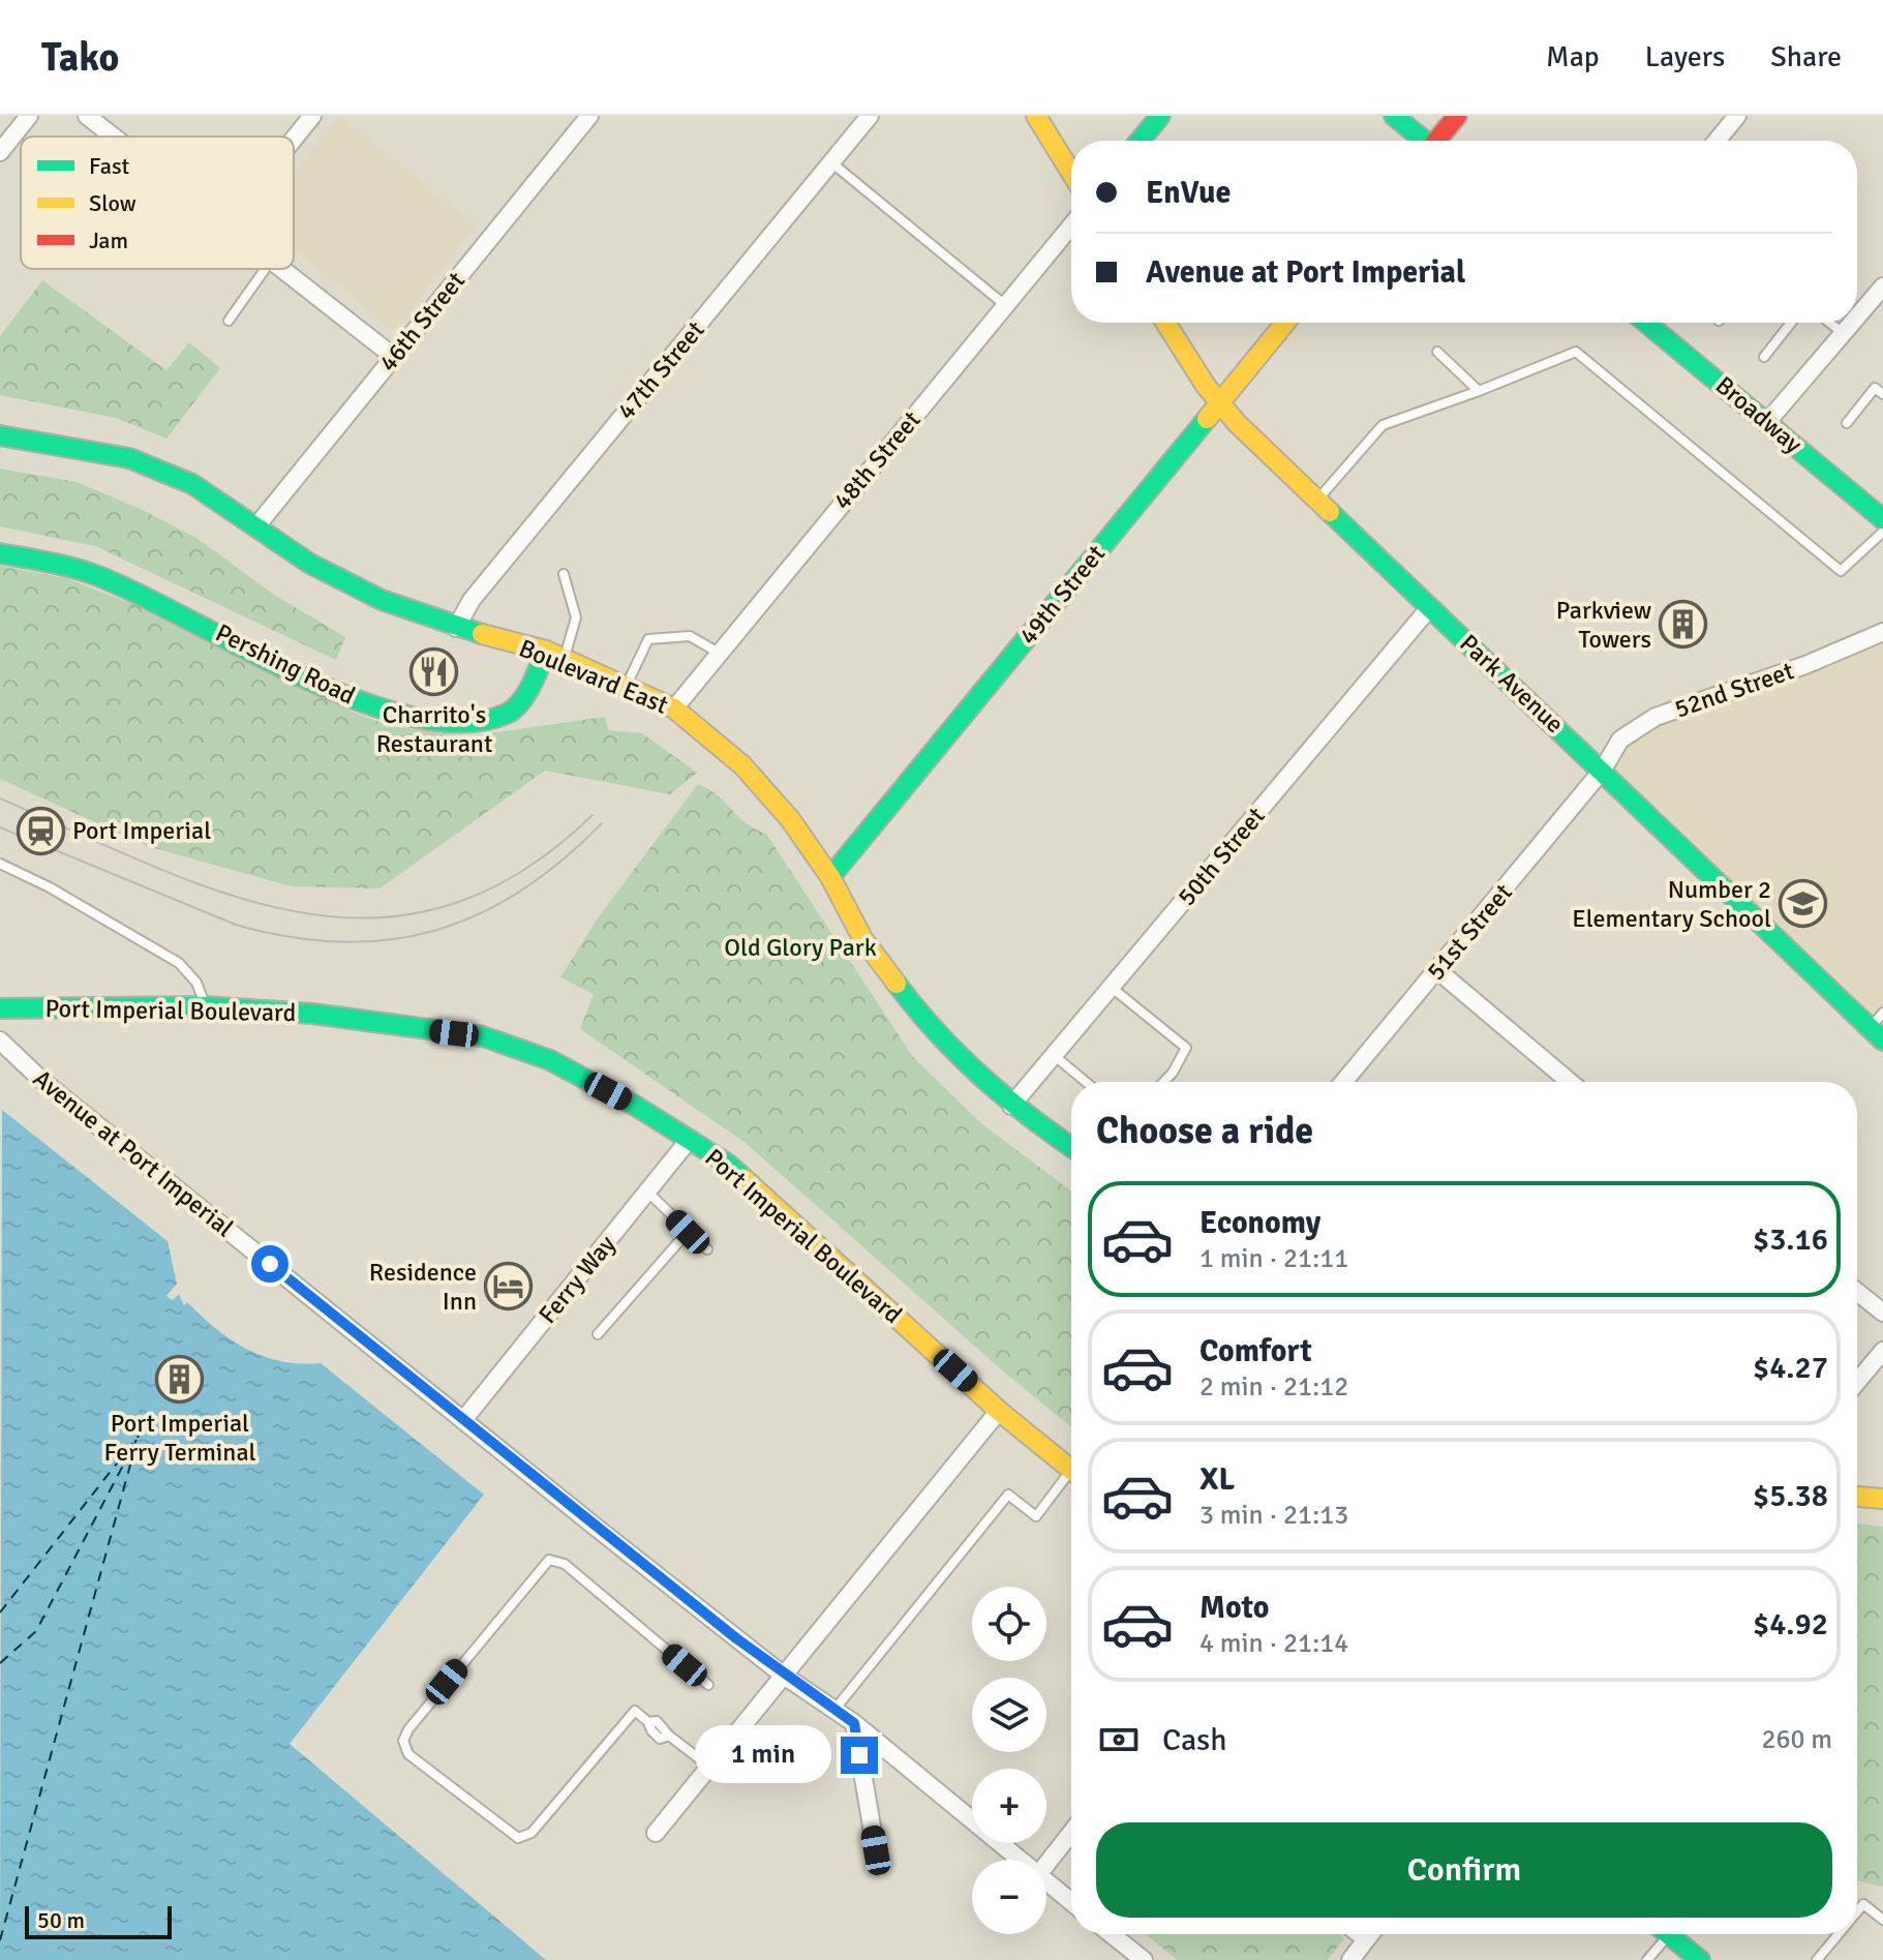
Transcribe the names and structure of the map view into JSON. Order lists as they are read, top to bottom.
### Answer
{
  "streets": {
    "main road": [
      "Broadway",
      "49th Street",
      "Pershing Road",
      "Boulevard East",
      "Park Avenue",
      "Port Imperial Boulevard"
    ],
    "street": [
      "46th Street",
      "47th Street",
      "48th Street",
      "52nd Street",
      "50th Street",
      "51st Street",
      "Avenue at Port Imperial",
      "Ferry Way"
    ]
  },
  "crossings": [
    ["46th Street", "Boulevard East"],
    ["47th Street", "Boulevard East"],
    ["48th Street", "Boulevard East"],
    ["49th Street", "Boulevard East"],
    ["49th Street", "Park Avenue"],
    ["Pershing Road", "Boulevard East"],
    ["Boulevard East", "50th Street"],
    ["Park Avenue", "52nd Street"],
    ["Park Avenue", "50th Street"],
    ["Park Avenue", "51st Street"],
    ["52nd Street", "51st Street"],
    ["Port Imperial Boulevard", "Ferry Way"],
    ["Avenue at Port Imperial", "Ferry Way"]
  ],
  "parks": ["Old Glory Park"],
  "places": {
    "building": ["Parkview Towers", "Port Imperial Ferry Terminal"],
    "restaurant": ["Charrito's Restaurant"],
    "station": ["Port Imperial"],
    "school or university": ["Number 2 Elementary School"],
    "hotel": ["Residence Inn"]
  },
  "legend": ["Fast", "Slow", "Jam"],
  "scale_bar": "50 m",
  "page": {
    "header": "Tako",
    "nav": ["Map", "Layers", "Share"],
    "banner": ["EnVue", "Avenue at Port Imperial"],
    "heading": "Choose a ride",
    "list": [
      {
        "name": "Economy",
        "note": "1 min · 21:11",
        "value": "$3.16"
      },
      {
        "name": "Comfort",
        "note": "2 min · 21:12",
        "value": "$4.27"
      },
      {
        "name": "XL",
        "note": "3 min · 21:13",
        "value": "$5.38"
      },
      {
        "name": "Moto",
        "note": "4 min · 21:14",
        "value": "$4.92"
      }
    ],
    "map_buttons": ["+", "−"],
    "pay": ["Cash", "260 m"],
    "bubble": "1 min",
    "buttons": "Confirm",
    "scale": "50 m"
  }
}
